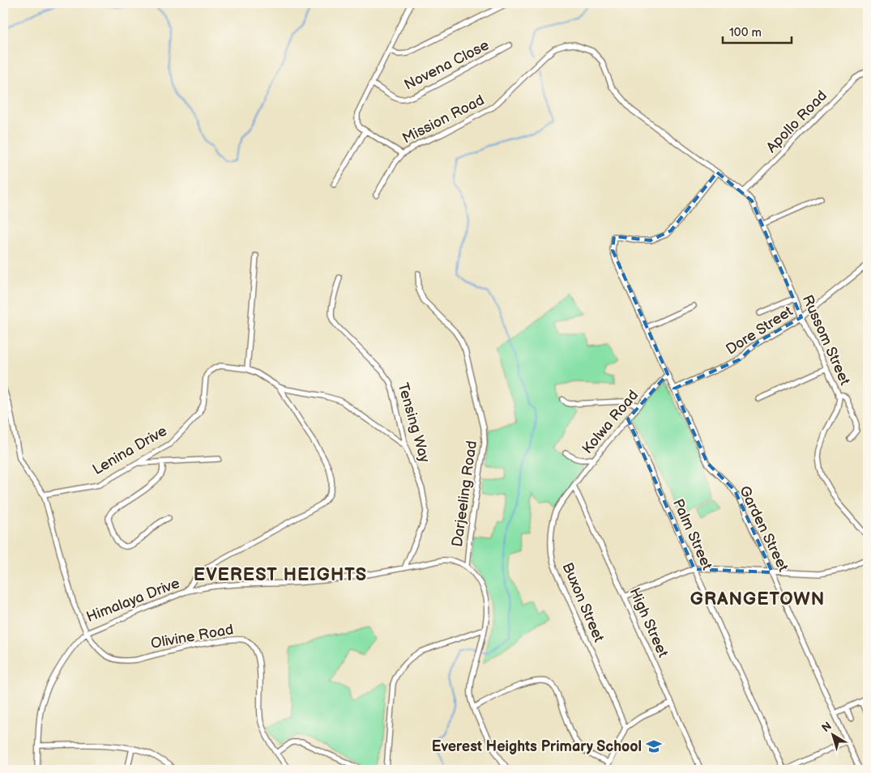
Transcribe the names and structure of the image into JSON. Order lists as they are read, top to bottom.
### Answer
{
  "streets": {
    "street": [
      "Novena Close",
      "Mission Road",
      "Apollo Road",
      "Dore Street",
      "Russom Street",
      "Kolwa Road",
      "Tensing Way",
      "Lenina Drive",
      "Darjeeling Road",
      "Garden Street",
      "Palm Street",
      "Himalaya Drive",
      "Buxon Street",
      "High Street",
      "Olivine Road"
    ]
  },
  "crossings": [
    ["Mission Road", "Apollo Road"],
    ["Mission Road", "Russom Street"],
    ["Mission Road", "Garden Street"],
    ["Apollo Road", "Russom Street"],
    ["Dore Street", "Russom Street"],
    ["Dore Street", "Garden Street"],
    ["Kolwa Road", "Garden Street"],
    ["Kolwa Road", "Palm Street"],
    ["Kolwa Road", "Buxon Street"],
    ["Kolwa Road", "High Street"],
    ["Tensing Way", "Himalaya Drive"],
    ["Lenina Drive", "Himalaya Drive"],
    ["Darjeeling Road", "Himalaya Drive"],
    ["Himalaya Drive", "Olivine Road"],
    ["Buxon Street", "High Street"]
  ],
  "districts": ["EVEREST HEIGHTS", "GRANGETOWN"],
  "places": {
    "school or university": ["Everest Heights Primary School"]
  },
  "scale_bar": "100 m",
  "north": "top left"
}
